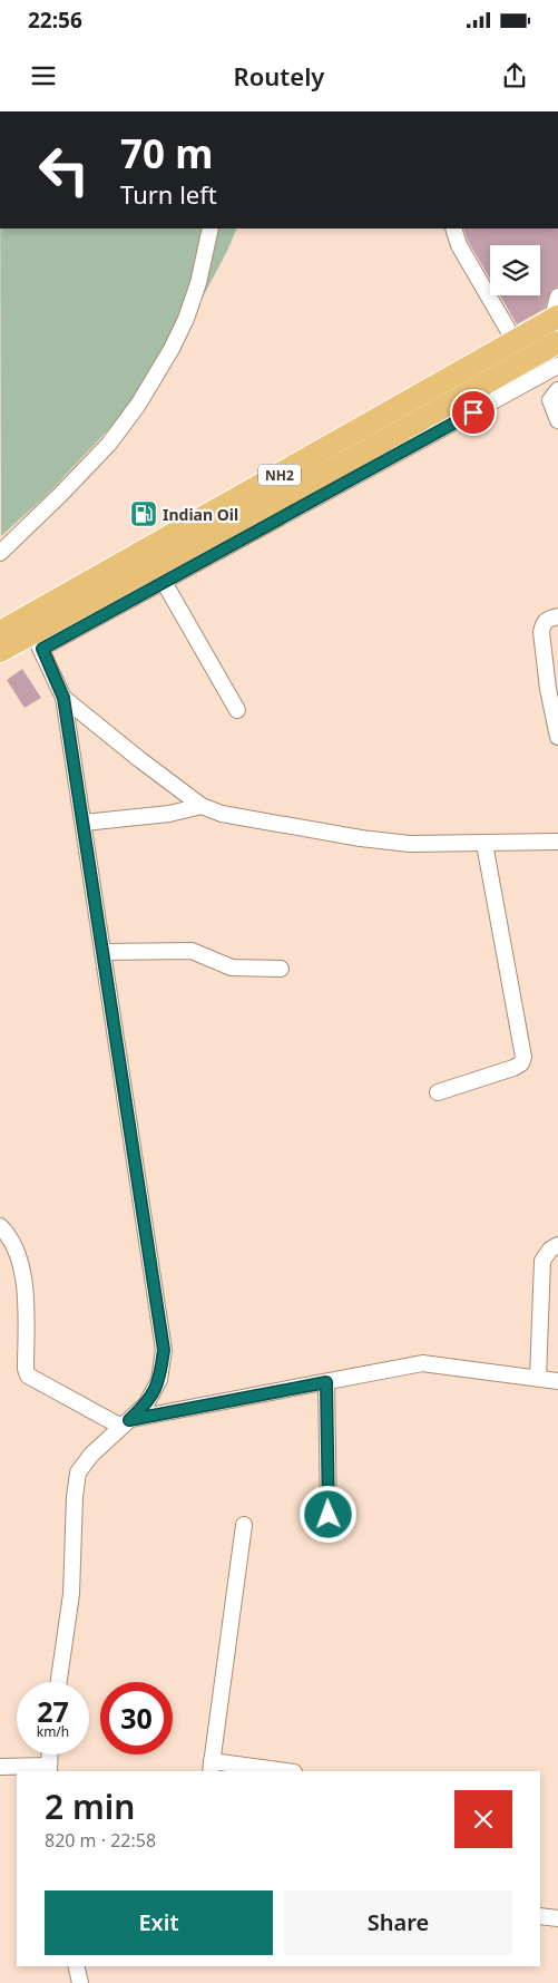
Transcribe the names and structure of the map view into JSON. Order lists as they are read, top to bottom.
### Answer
{
  "streets": {
    "highway": ["NH2"]
  },
  "places": {
    "fuel station": ["Indian Oil"]
  },
  "page": {
    "status": "22:56",
    "header": "Routely",
    "turn": ["70 m", "Turn left"],
    "speed": "27 km/h",
    "limit": "30",
    "heading": ["2 min", "820 m · 22:58"],
    "buttons": ["Exit", "Share"]
  }
}
